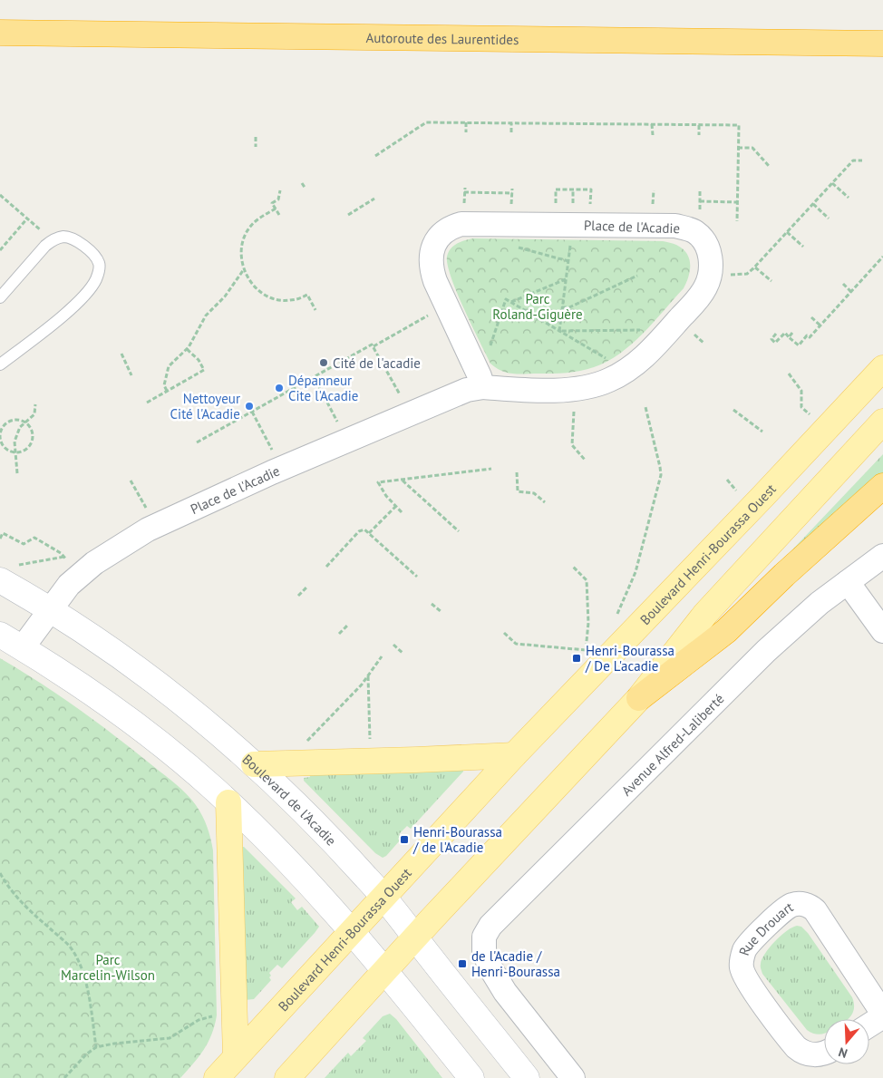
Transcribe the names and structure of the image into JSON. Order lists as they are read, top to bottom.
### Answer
{
  "streets": {
    "highway": ["Autoroute des Laurentides"],
    "main road": ["Boulevard Henri-Bourassa Ouest", "Boulevard de l'Acadie"],
    "street": ["Place de l'Acadie", "Avenue Alfred-Laliberté", "Rue Drouart"]
  },
  "crossings": [
    ["Place de l'Acadie", "Boulevard de l'Acadie"],
    ["Boulevard Henri-Bourassa Ouest", "Boulevard de l'Acadie"]
  ],
  "parks": ["Parc Roland-Giguère", "Parc Marcelin-Wilson"],
  "places": {
    "other": ["Cité de l'acadie", "Dépanneur Cite l'Acadie", "Nettoyeur Cité l'Acadie"],
    "transit": ["Henri-Bourassa / De L'acadie", "Henri-Bourassa / de l'Acadie", "de l'Acadie / Henri-Bourassa"]
  },
  "north": "bottom"
}
